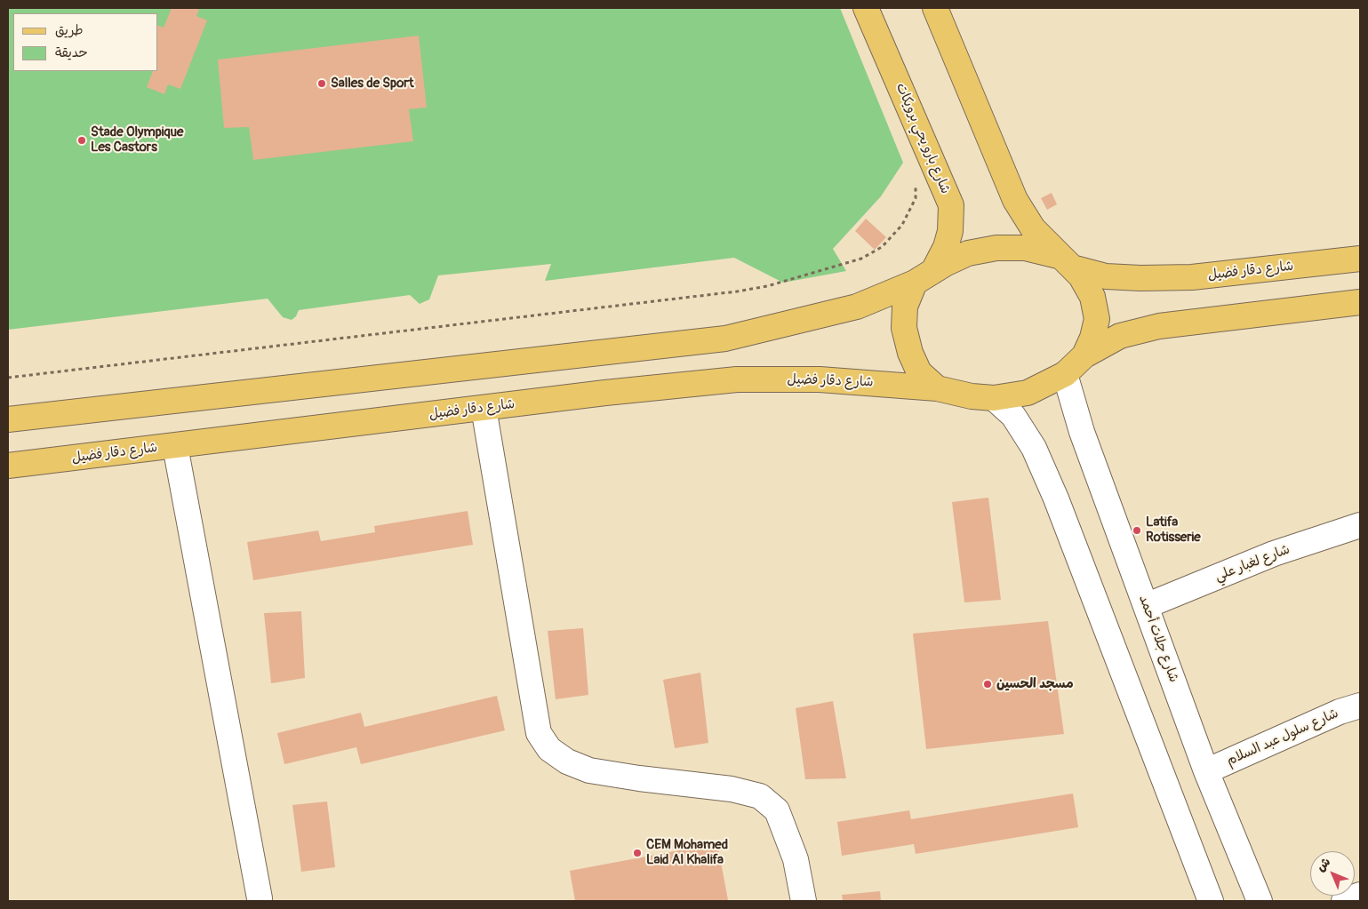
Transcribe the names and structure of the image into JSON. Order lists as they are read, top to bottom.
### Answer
{
  "streets": {
    "main road": ["شارع بارو يحي برويكات", "شارع دقار فضيل"],
    "street": ["شارع لغبار علي", "شارع جلات أحمد", "شارع سلول عبد السلام"]
  },
  "crossings": [
    ["شارع بارو يحي برويكات", "شارع دقار فضيل"],
    ["شارع دقار فضيل", "شارع جلات أحمد"],
    ["شارع لغبار علي", "شارع جلات أحمد"],
    ["شارع جلات أحمد", "شارع سلول عبد السلام"]
  ],
  "places": [
    "Salles de Sport",
    "Stade Olympique Les Castors",
    "Latifa Rotisserie",
    "مسجد الحسين",
    "CEM Mohamed Laid Al Khalifa"
  ],
  "legend": ["طريق", "حديقة"],
  "north": "top left"
}
